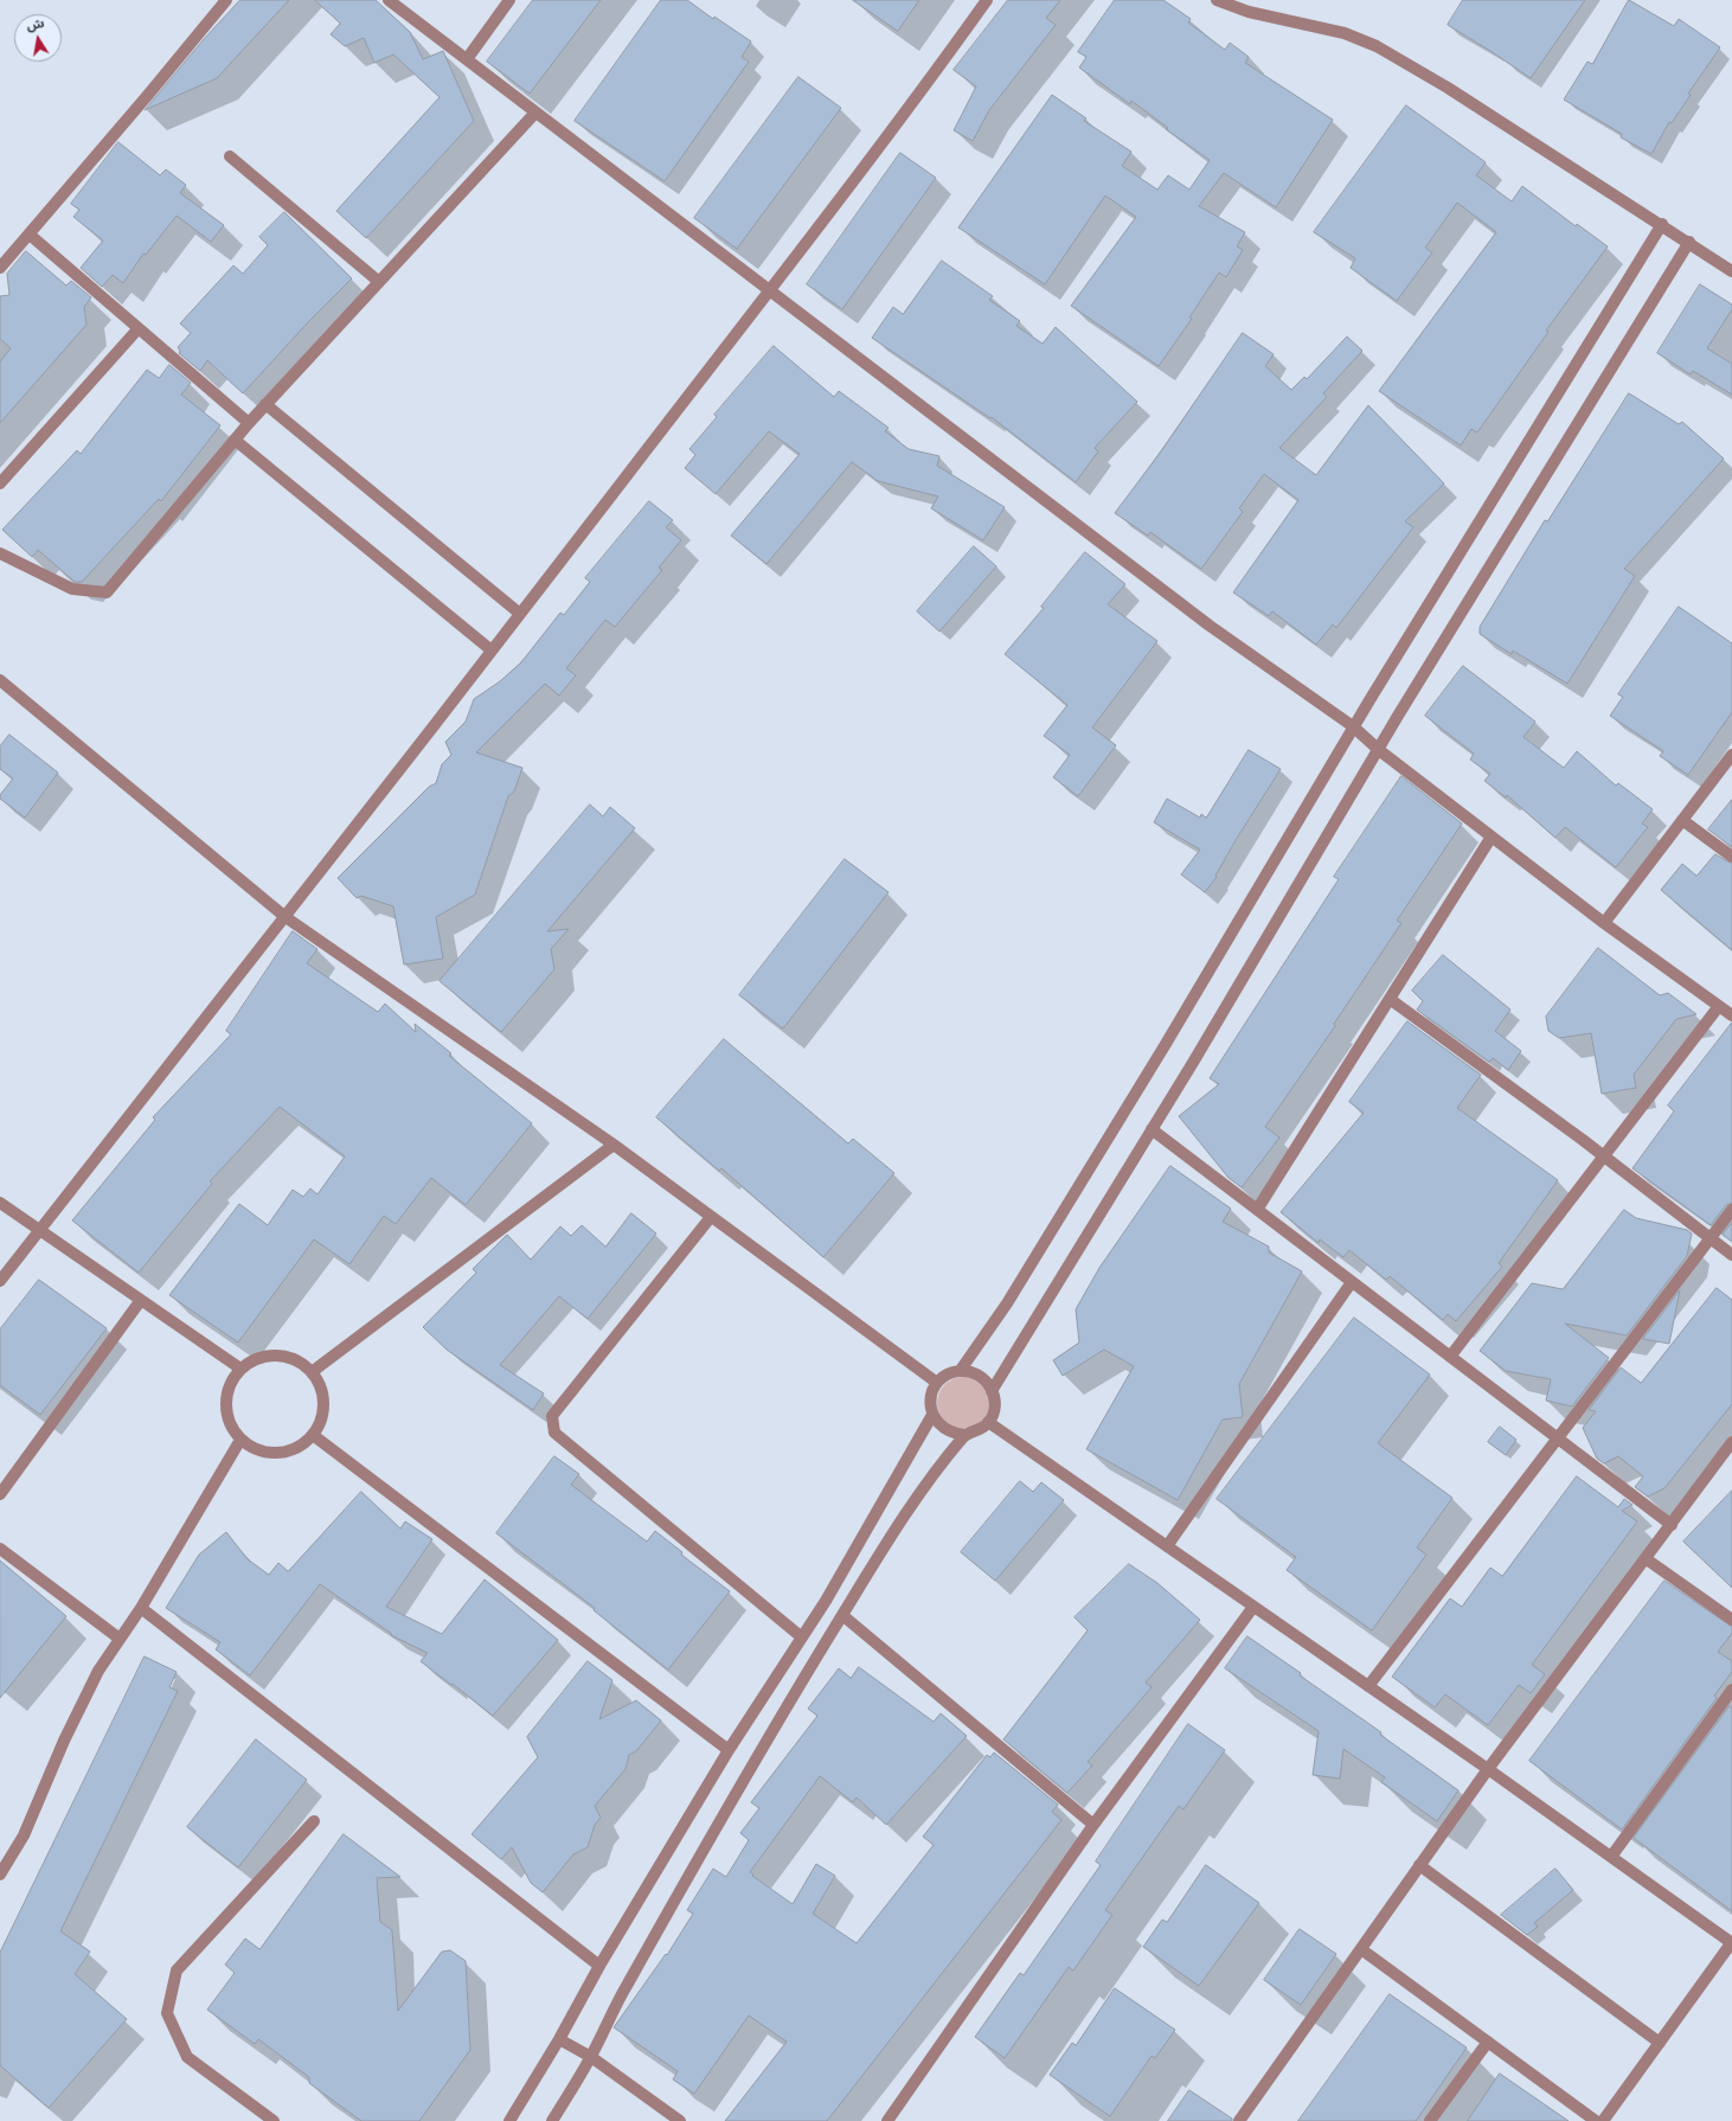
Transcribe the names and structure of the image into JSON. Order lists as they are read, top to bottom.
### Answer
{
  "north": "top"
}
